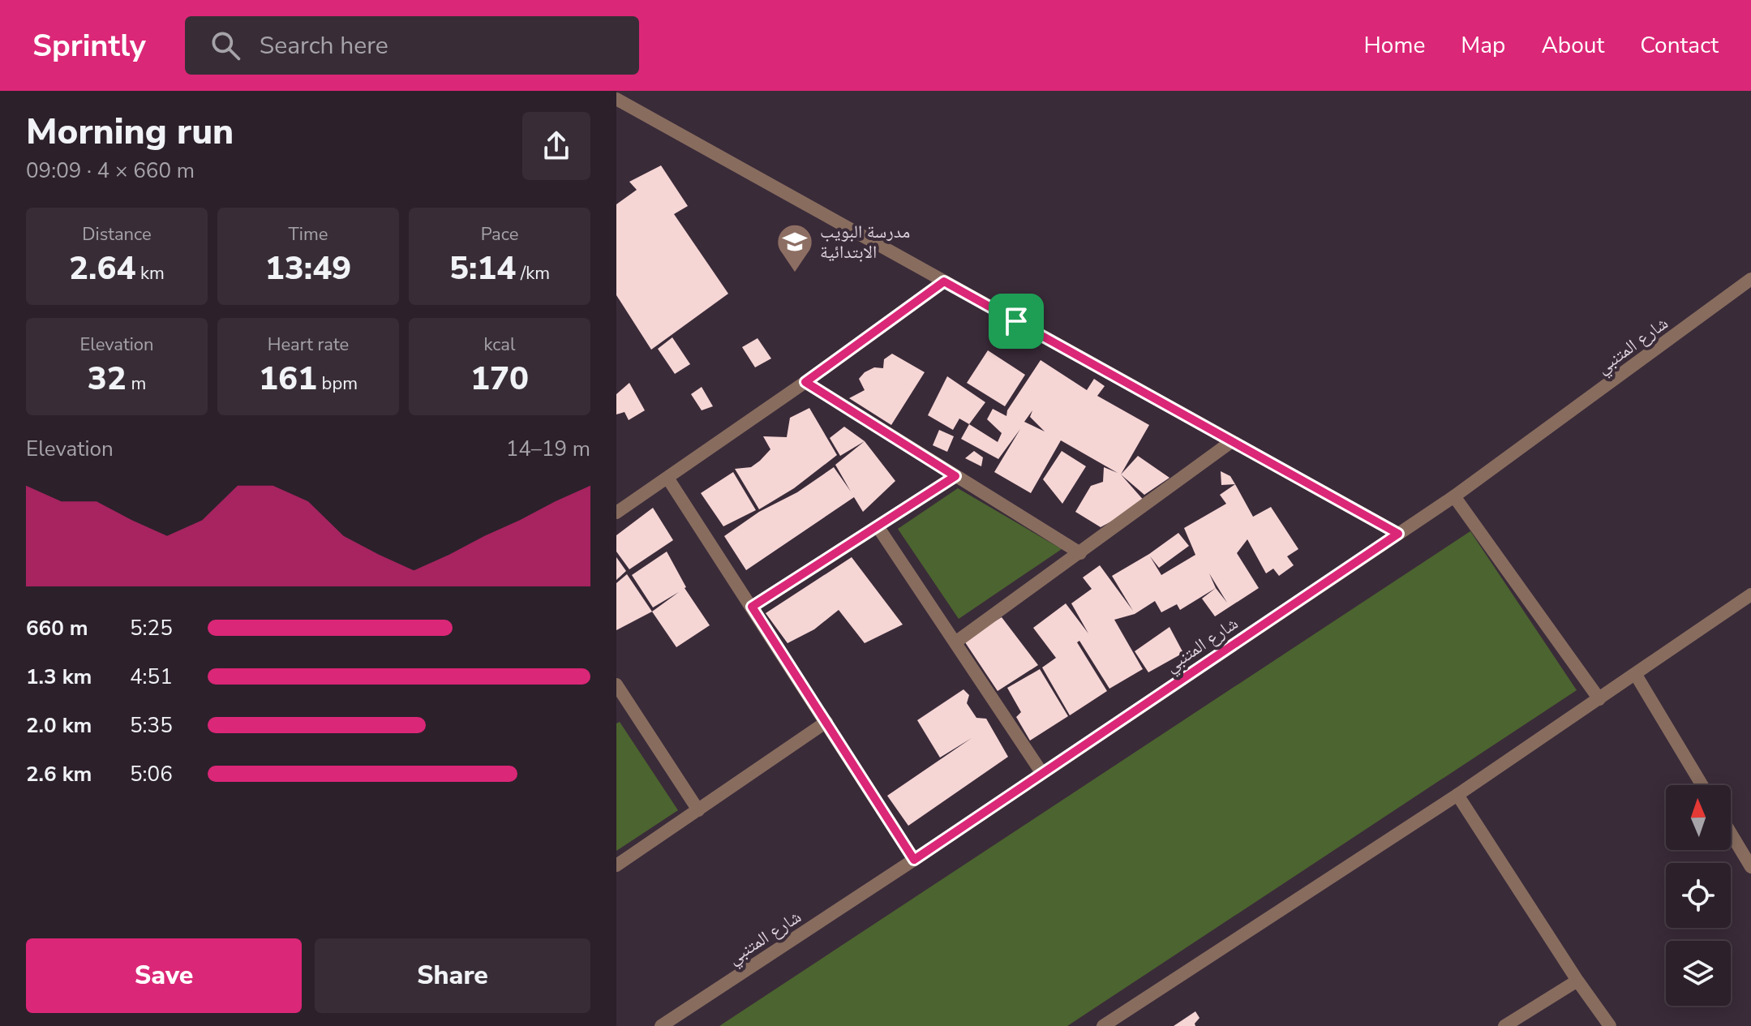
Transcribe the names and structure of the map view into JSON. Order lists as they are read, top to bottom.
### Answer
{
  "streets": {
    "street": ["شارع المتنبي"]
  },
  "places": {
    "school or university": ["مدرسة البويب الابتدائية"]
  },
  "north": "top",
  "page": {
    "header": "Sprintly",
    "search": "Search here",
    "nav": [
      "Home",
      "Map",
      "About",
      "Contact"
    ],
    "heading": ["Morning run", "09:09 · 4 × 660 m"],
    "stats": [
      ["Distance", "2.64 km"],
      ["Time", "13:49"],
      ["Pace", "5:14 /km"],
      ["Elevation", "32 m"],
      ["Heart rate", "161 bpm"],
      ["kcal", "170"]
    ],
    "chart": ["Elevation", "14–19 m"],
    "list": [
      {
        "name": "660 m",
        "note": "5:25"
      },
      {
        "name": "1.3 km",
        "note": "4:51"
      },
      {
        "name": "2.0 km",
        "note": "5:35"
      },
      {
        "name": "2.6 km",
        "note": "5:06"
      }
    ],
    "buttons": ["Save", "Share"]
  }
}
